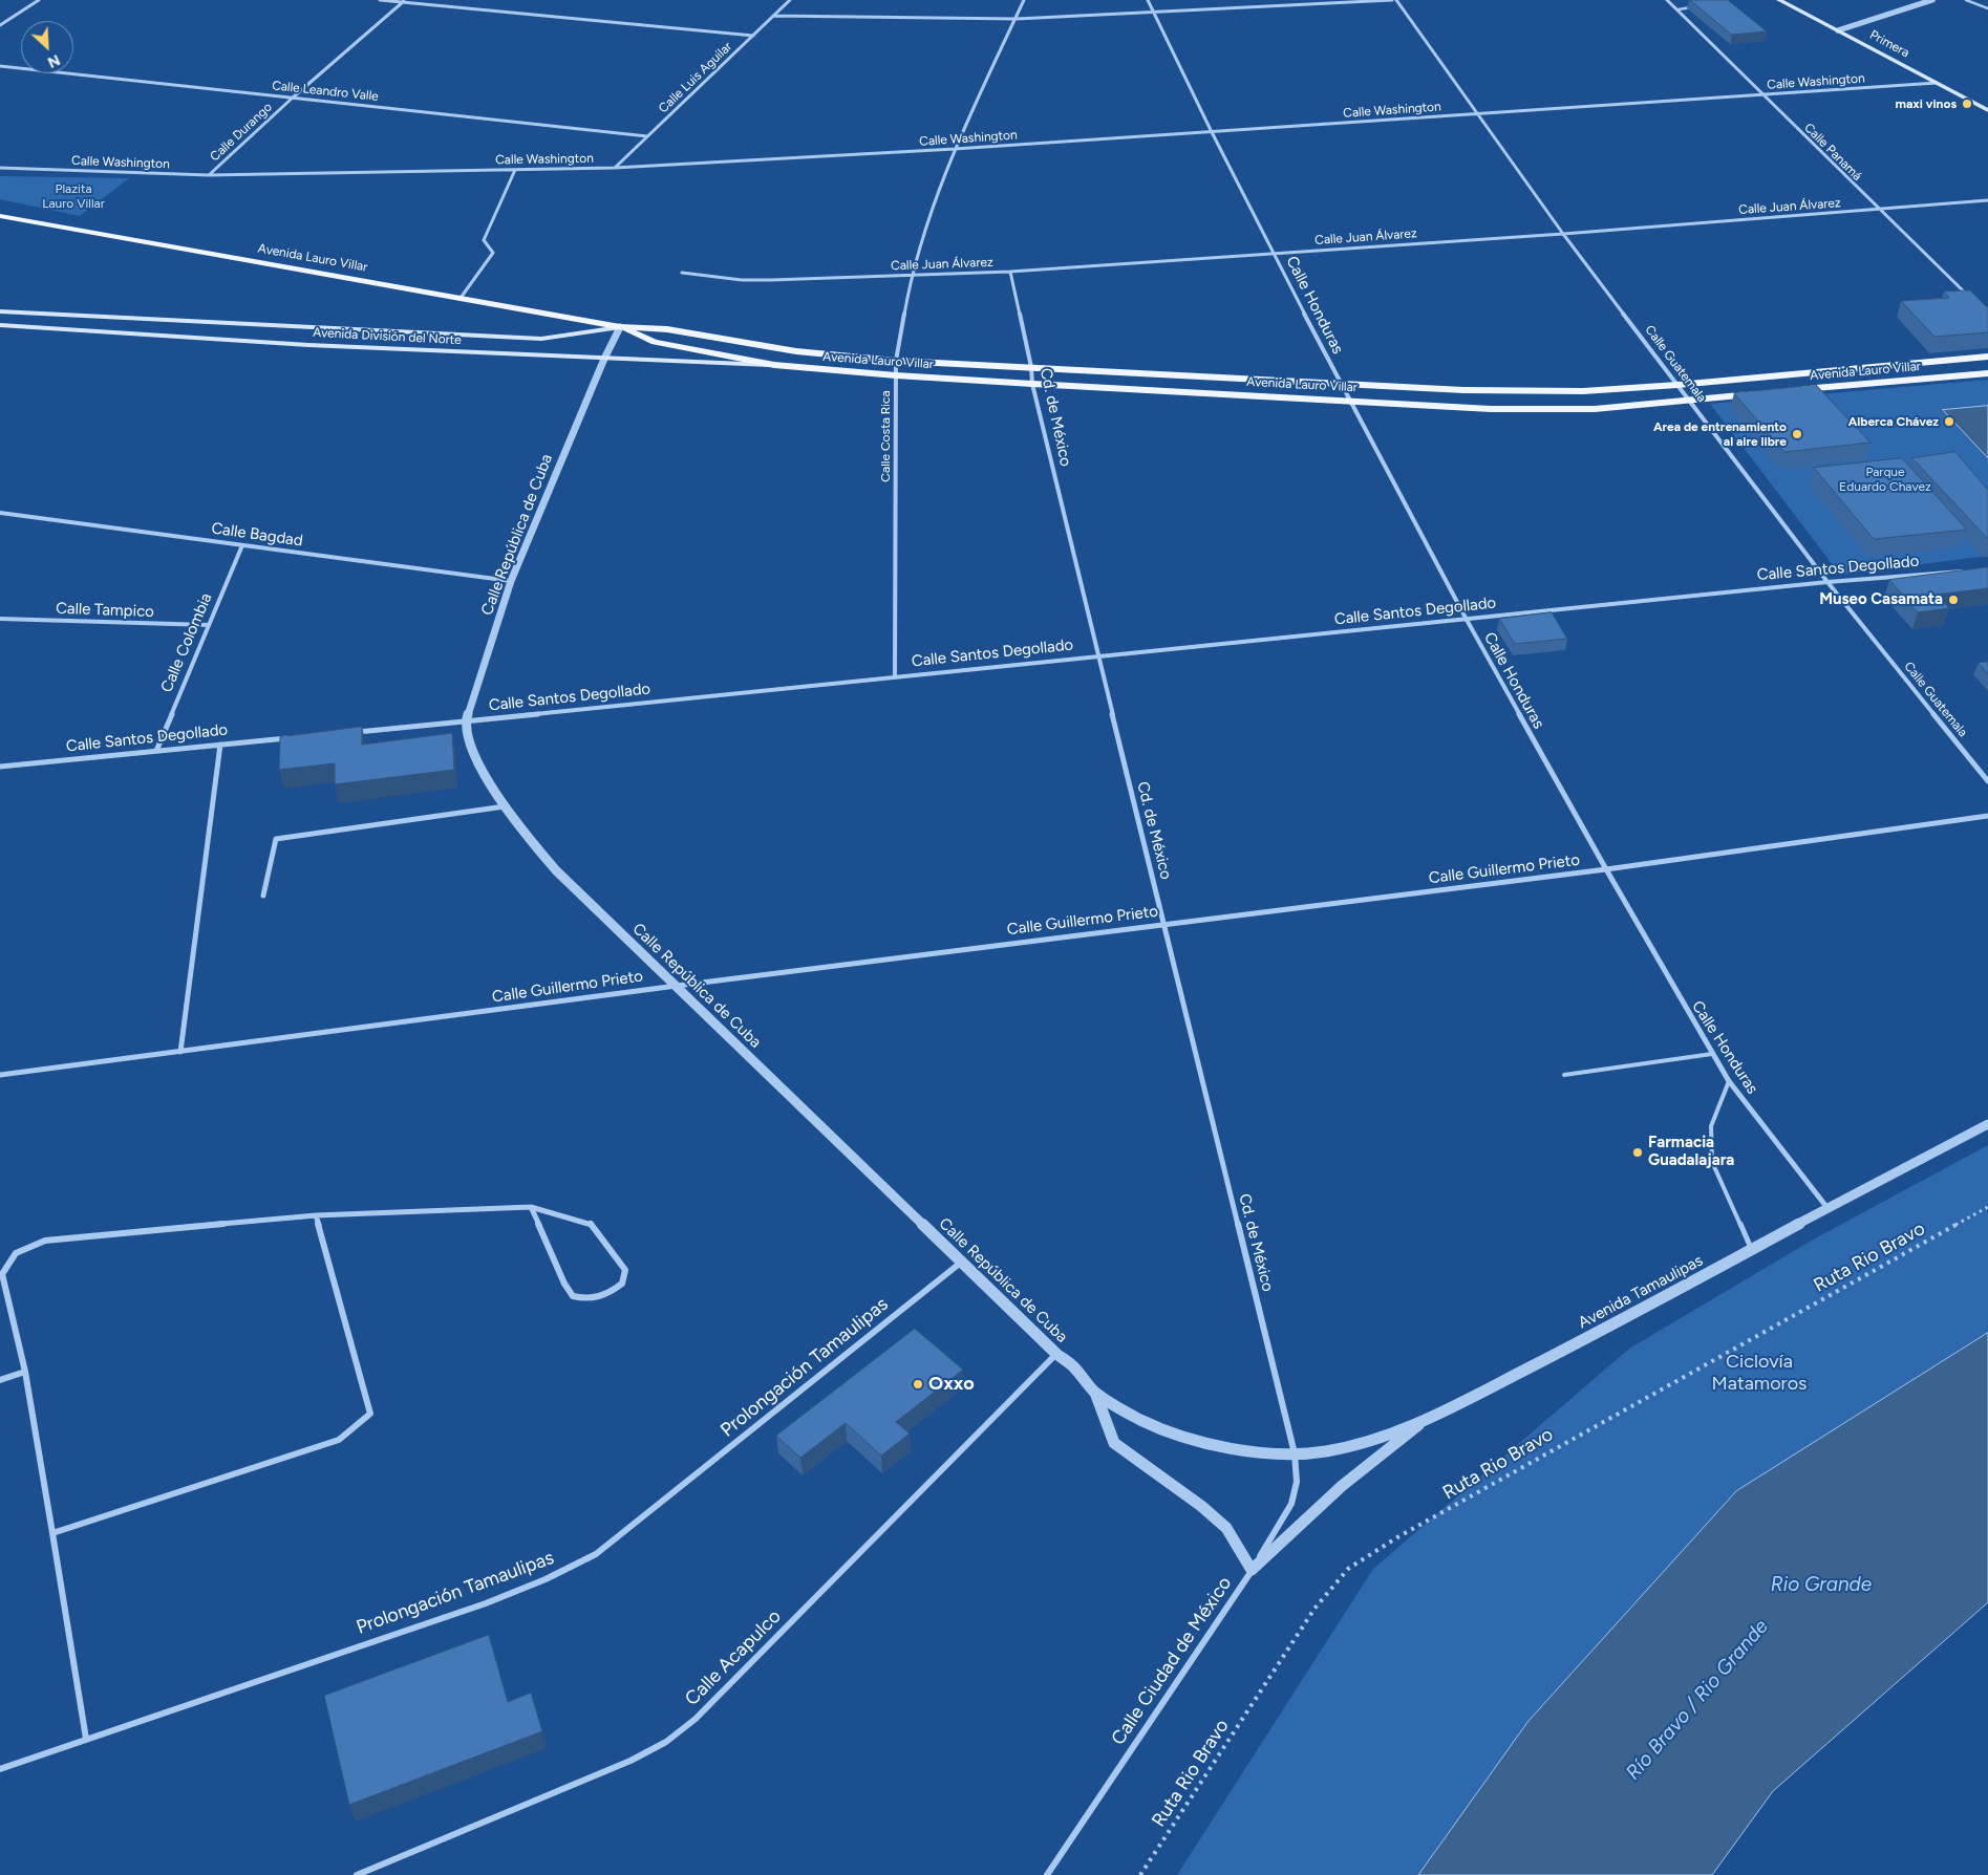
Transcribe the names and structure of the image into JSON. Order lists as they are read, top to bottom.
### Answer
{
  "streets": {
    "main road": ["Primera", "Avenida Lauro Villar", "Avenida División del Norte"],
    "street": [
      "Calle Luis Aguilar",
      "Calle Washington",
      "Calle Leandro Valle",
      "Calle Durango",
      "Calle Panamá",
      "Calle Juan Álvarez",
      "Calle Honduras",
      "Calle Guatemala",
      "Cd. de México",
      "Calle Costa Rica",
      "Calle Bagdad",
      "Calle República de Cuba",
      "Calle Santos Degollado",
      "Calle Tampico",
      "Calle Colombia",
      "Calle Guillermo Prieto",
      "Avenida Tamaulipas",
      "Prolongación Tamaulipas",
      "Calle Acapulco",
      "Calle Ciudad de México"
    ],
    "path": ["Ruta Rio Bravo"]
  },
  "crossings": [
    ["Primera", "Calle Washington"],
    ["Calle Luis Aguilar", "Calle Washington"],
    ["Calle Luis Aguilar", "Calle Leandro Valle"],
    ["Calle Washington", "Calle Durango"],
    ["Calle Washington", "Calle Panamá"],
    ["Calle Washington", "Calle Honduras"],
    ["Calle Washington", "Calle Guatemala"],
    ["Calle Washington", "Calle Costa Rica"],
    ["Calle Leandro Valle", "Calle Durango"],
    ["Calle Panamá", "Calle Juan Álvarez"],
    ["Calle Juan Álvarez", "Calle Honduras"],
    ["Calle Juan Álvarez", "Calle Guatemala"],
    ["Calle Juan Álvarez", "Cd. de México"],
    ["Calle Juan Álvarez", "Calle Costa Rica"],
    ["Avenida Lauro Villar", "Calle Honduras"],
    ["Avenida Lauro Villar", "Avenida División del Norte"],
    ["Avenida Lauro Villar", "Calle Guatemala"],
    ["Avenida Lauro Villar", "Cd. de México"],
    ["Avenida Lauro Villar", "Calle Costa Rica"],
    ["Avenida Lauro Villar", "Calle República de Cuba"],
    ["Calle Honduras", "Calle Santos Degollado"],
    ["Calle Honduras", "Calle Guillermo Prieto"],
    ["Calle Honduras", "Avenida Tamaulipas"],
    ["Avenida División del Norte", "Calle República de Cuba"],
    ["Calle Guatemala", "Calle Santos Degollado"],
    ["Cd. de México", "Calle República de Cuba"],
    ["Cd. de México", "Calle Santos Degollado"],
    ["Cd. de México", "Calle Guillermo Prieto"],
    ["Cd. de México", "Avenida Tamaulipas"],
    ["Cd. de México", "Calle Ciudad de México"],
    ["Calle Costa Rica", "Calle Santos Degollado"],
    ["Calle Bagdad", "Calle República de Cuba"],
    ["Calle Bagdad", "Calle Colombia"],
    ["Calle República de Cuba", "Calle Santos Degollado"],
    ["Calle República de Cuba", "Calle Guillermo Prieto"],
    ["Calle República de Cuba", "Avenida Tamaulipas"],
    ["Calle República de Cuba", "Prolongación Tamaulipas"],
    ["Calle República de Cuba", "Calle Acapulco"],
    ["Calle República de Cuba", "Calle Ciudad de México"],
    ["Calle Santos Degollado", "Calle Colombia"],
    ["Calle Tampico", "Calle Colombia"],
    ["Avenida Tamaulipas", "Calle Ciudad de México"]
  ],
  "water": ["Rio Grande", "Río Bravo / Rio Grande"],
  "parks": ["Plazita Lauro Villar", "Parque Eduardo Chavez", "Ciclovía Matamoros"],
  "places": [
    "maxi vinos",
    "Alberca Chávez",
    "Area de entrenamiento al aire libre",
    "Museo Casamata",
    "Farmacia Guadalajara",
    "Oxxo"
  ],
  "north": "bottom right"
}
